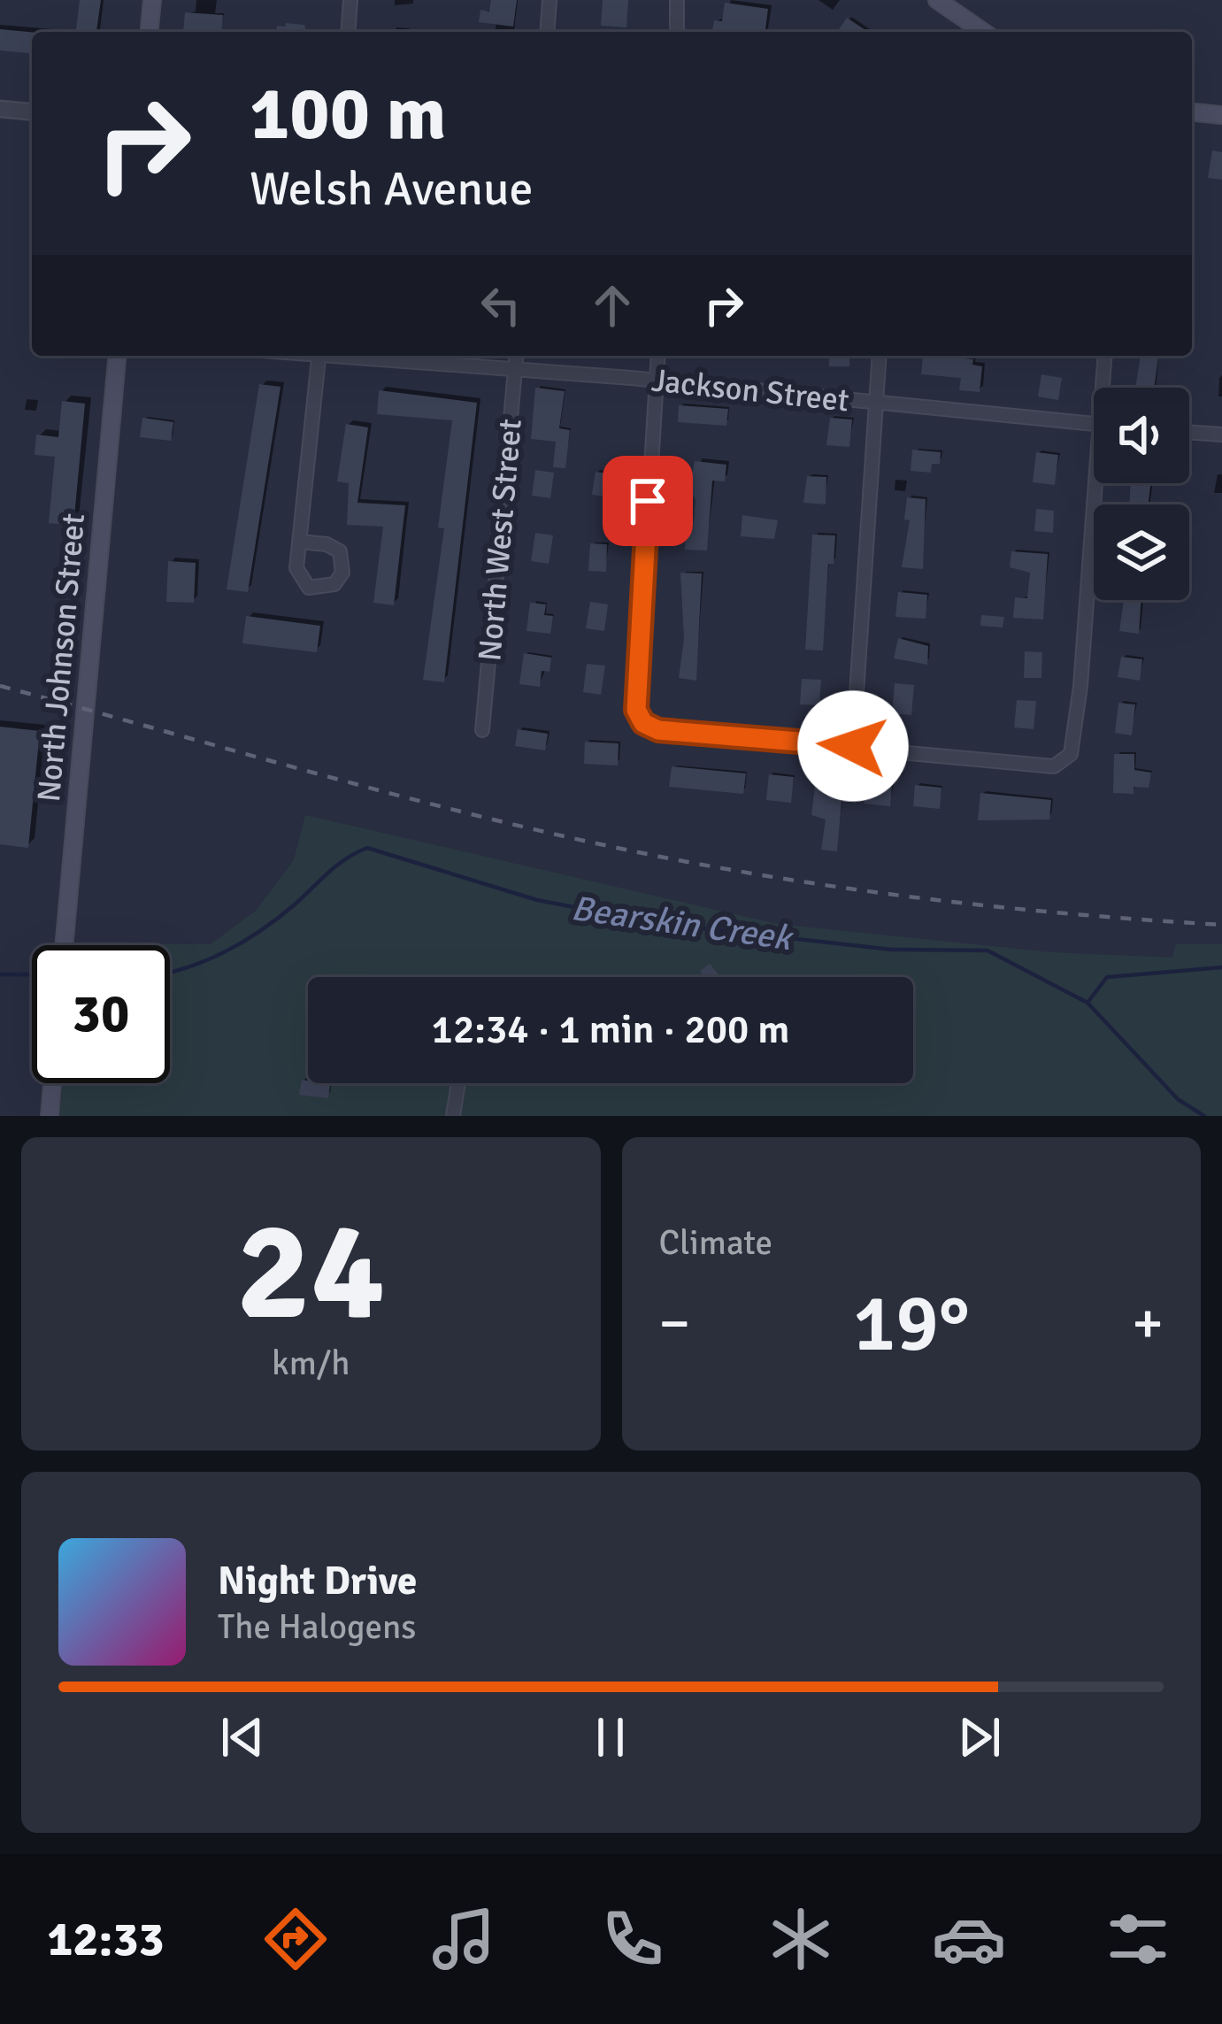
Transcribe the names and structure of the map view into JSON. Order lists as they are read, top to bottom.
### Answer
{
  "streets": {
    "main road": ["North Johnson Street"],
    "street": ["Jackson Street", "North West Street"]
  },
  "crossings": [
    ["Jackson Street", "North West Street"]
  ],
  "water": ["Bearskin Creek"],
  "page": {
    "turn": ["100 m", "Welsh Avenue"],
    "limit": "30",
    "trip": "12:34 · 1 min · 200 m",
    "tile": [
      ["24", "km/h"],
      "Climate"
    ],
    "heat": ["−", "19°", "+"],
    "song": ["Night Drive", "The Halogens"],
    "tabs": "12:33"
  }
}
